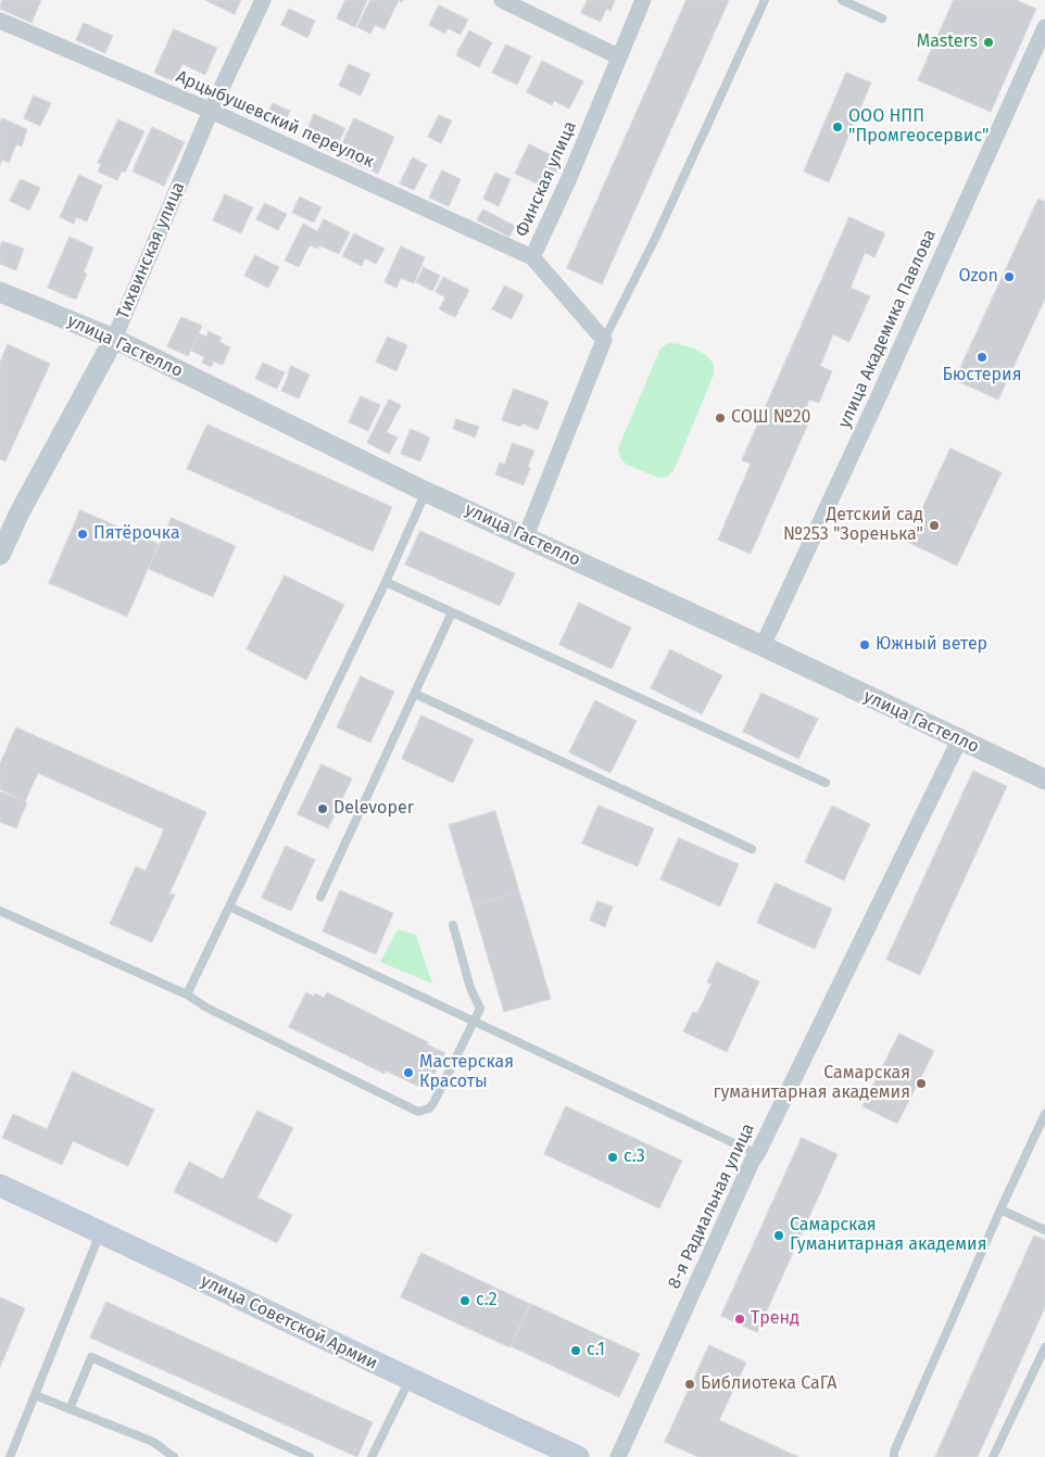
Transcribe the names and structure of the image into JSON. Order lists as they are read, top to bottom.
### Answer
{
  "streets": {
    "main road": ["улица Советской Армии"],
    "street": [
      "Арцыбушевский переулок",
      "Финская улица",
      "Тихвинская улица",
      "улица Академика Павлова",
      "улица Гастелло",
      "8-я Радиальная улица"
    ]
  },
  "crossings": [
    ["Арцыбушевский переулок", "Финская улица"],
    ["Арцыбушевский переулок", "Тихвинская улица"],
    ["Тихвинская улица", "улица Гастелло"],
    ["улица Академика Павлова", "улица Гастелло"],
    ["улица Гастелло", "8-я Радиальная улица"]
  ],
  "places": [
    "Masters",
    "ООО НПП \"Промгеосервис\"",
    "Ozon",
    "Бюстерия",
    "СОШ №20",
    "Детский сад №253 \"Зоренька\"",
    "Пятёрочка",
    "Южный ветер",
    "Delevoper",
    "Мастерская Красоты",
    "Самарская гуманитарная академия",
    "с.3",
    "Самарская Гуманитарная академия",
    "с.2",
    "Тренд",
    "с.1",
    "Библиотека СаГА"
  ]
}
